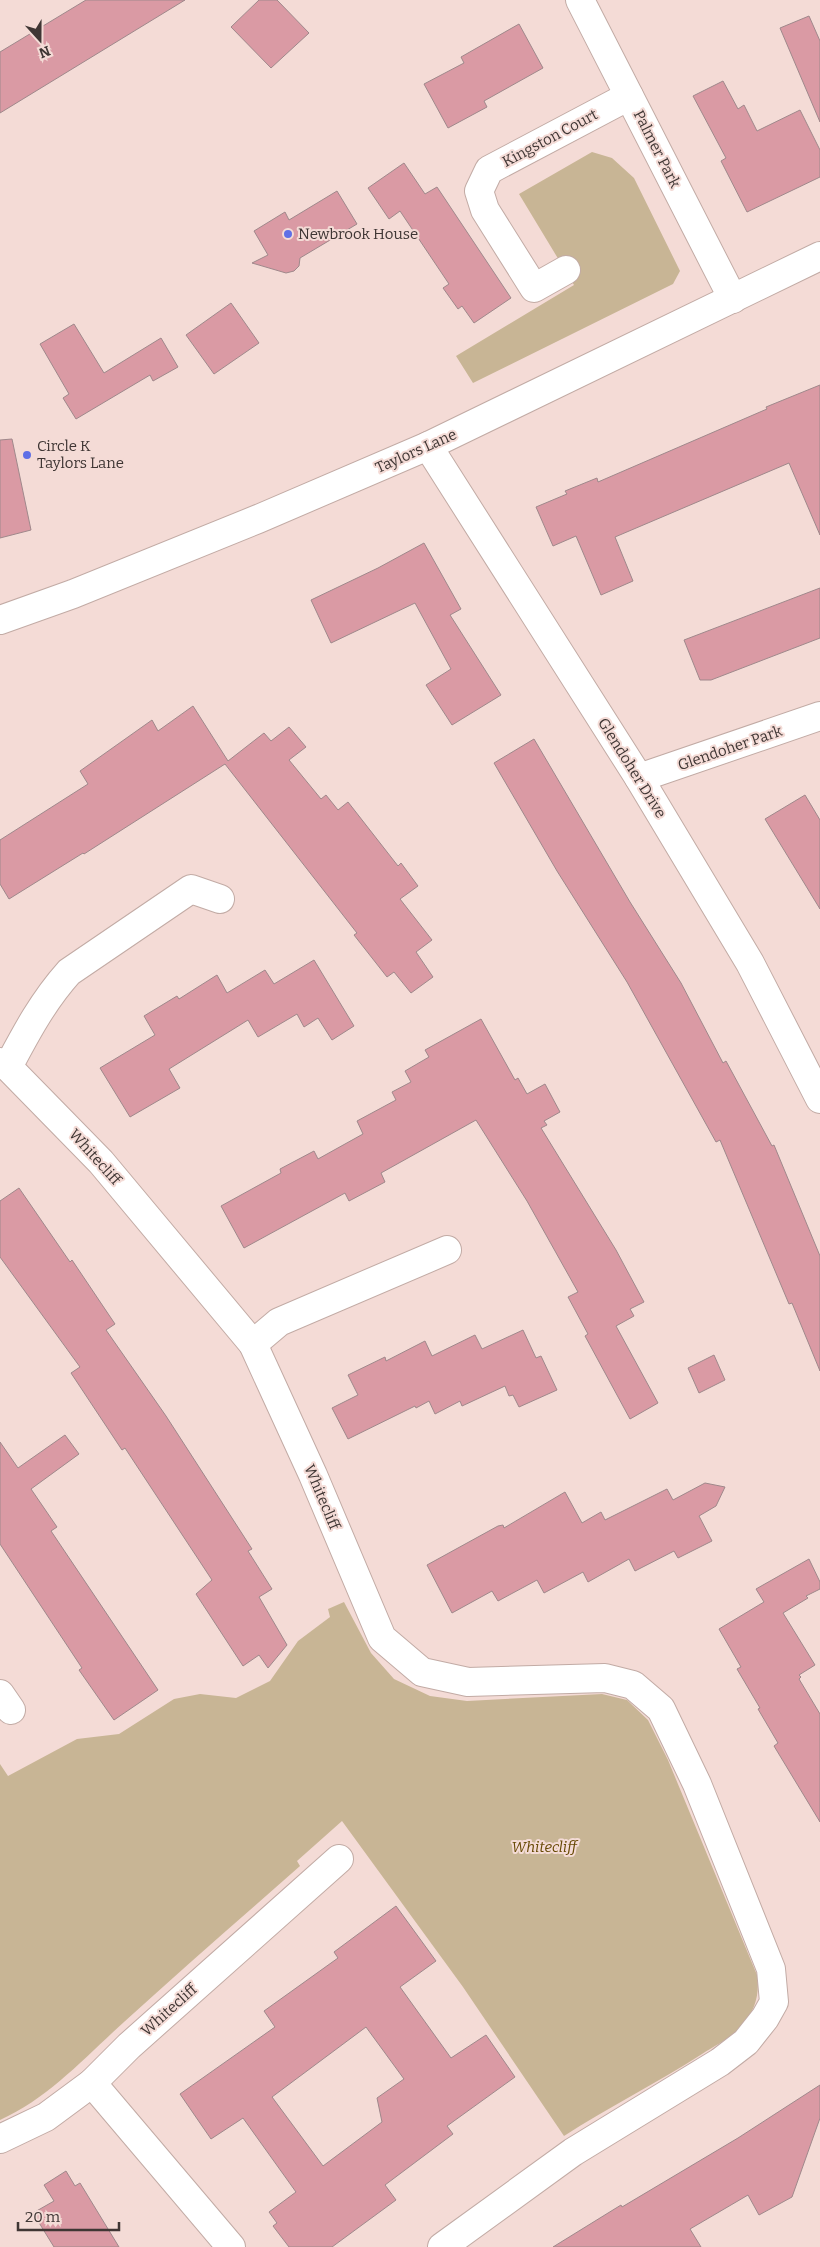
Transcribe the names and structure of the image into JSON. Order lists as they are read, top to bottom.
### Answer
{
  "streets": {
    "street": [
      "Kingston Court",
      "Palmer Park",
      "Taylors Lane",
      "Glendoher Park",
      "Glendoher Drive",
      "Whitecliff"
    ]
  },
  "crossings": [
    ["Kingston Court", "Palmer Park"],
    ["Palmer Park", "Taylors Lane"],
    ["Taylors Lane", "Glendoher Drive"],
    ["Glendoher Park", "Glendoher Drive"]
  ],
  "parks": ["Whitecliff"],
  "places": ["Newbrook House", "Circle K Taylors Lane"],
  "scale_bar": "20 m",
  "north": "bottom"
}
